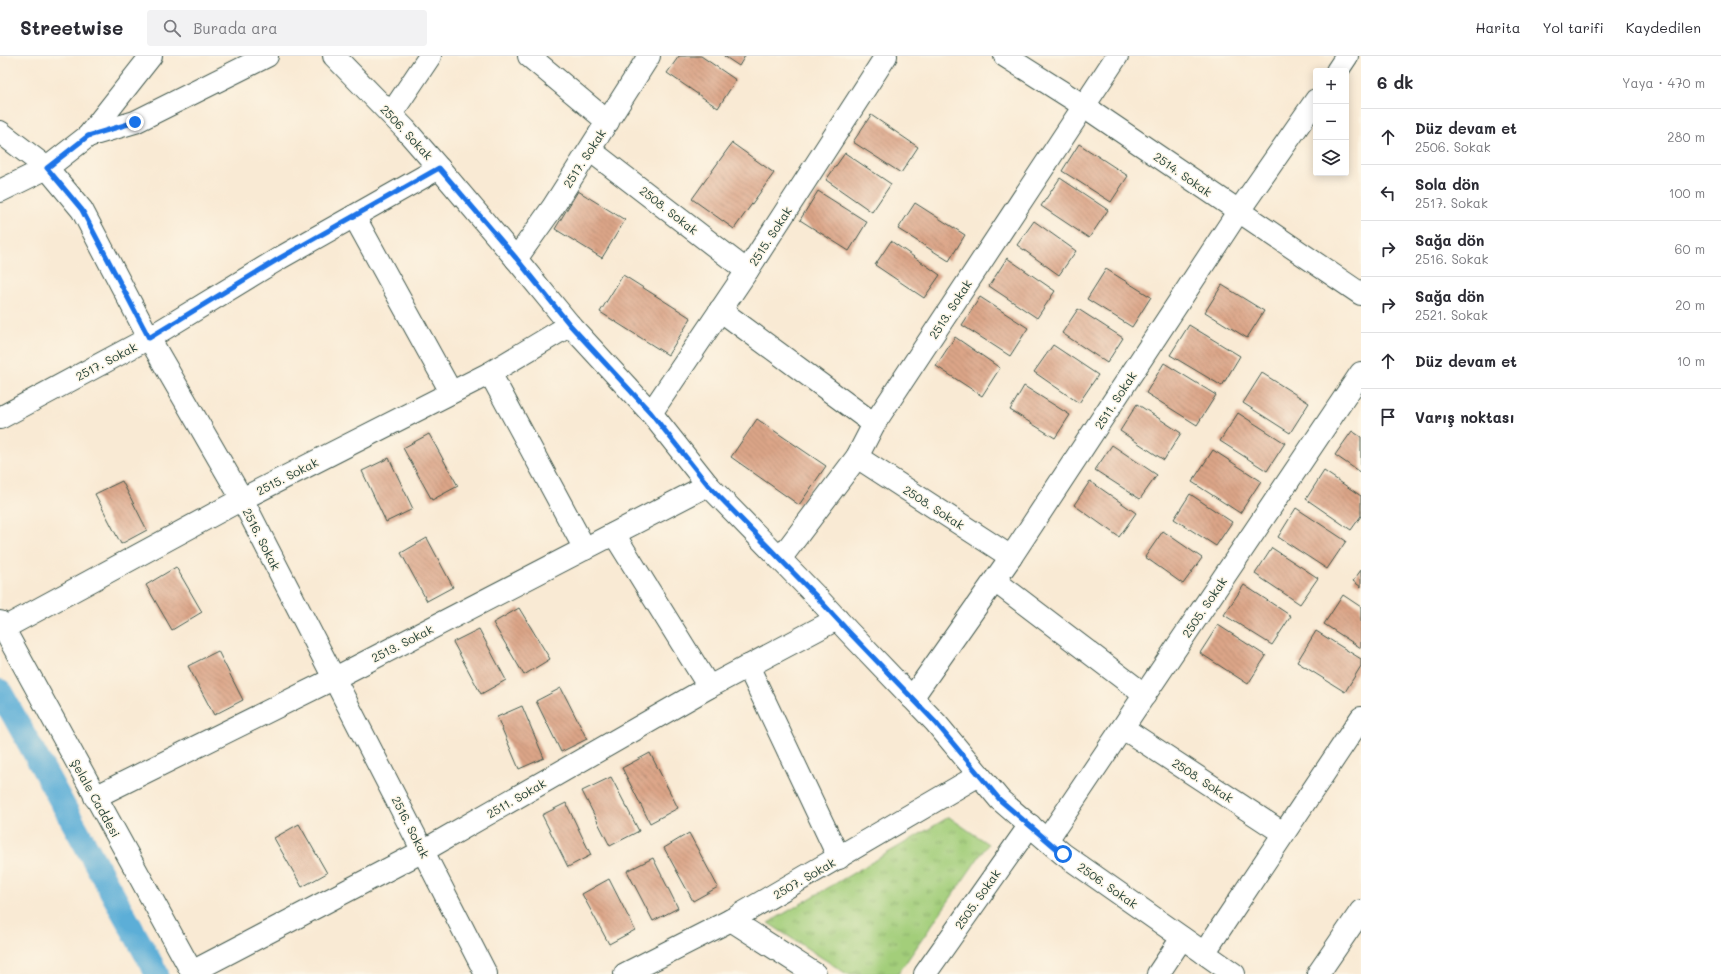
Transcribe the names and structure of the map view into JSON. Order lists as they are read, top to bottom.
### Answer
{
  "streets": {
    "street": [
      "2506. Sokak",
      "2517. Sokak",
      "2514. Sokak",
      "2508. Sokak",
      "2515. Sokak",
      "2513. Sokak",
      "2511. Sokak",
      "2516. Sokak",
      "2505. Sokak",
      "Şelale Caddesi",
      "2507. Sokak"
    ]
  },
  "crossings": [
    ["2506. Sokak", "2517. Sokak"],
    ["2506. Sokak", "2515. Sokak"],
    ["2506. Sokak", "2513. Sokak"],
    ["2506. Sokak", "2511. Sokak"],
    ["2506. Sokak", "2505. Sokak"],
    ["2506. Sokak", "2507. Sokak"],
    ["2517. Sokak", "2508. Sokak"],
    ["2517. Sokak", "2516. Sokak"],
    ["2514. Sokak", "2513. Sokak"],
    ["2514. Sokak", "2511. Sokak"],
    ["2508. Sokak", "2515. Sokak"],
    ["2508. Sokak", "2513. Sokak"],
    ["2508. Sokak", "2511. Sokak"],
    ["2508. Sokak", "2505. Sokak"],
    ["2515. Sokak", "2516. Sokak"],
    ["2515. Sokak", "Şelale Caddesi"],
    ["2513. Sokak", "2516. Sokak"],
    ["2513. Sokak", "Şelale Caddesi"],
    ["2511. Sokak", "2516. Sokak"],
    ["2511. Sokak", "Şelale Caddesi"]
  ],
  "page": {
    "header": "Streetwise",
    "search": "Burada ara",
    "nav": ["Harita", "Yol tarifi", "Kaydedilen"],
    "heading": ["6 dk", "Yaya · 470 m"],
    "map_buttons": ["+", "−"],
    "list": [
      ["Düz devam et", "2506. Sokak", "280 m"],
      ["Sola dön", "2517. Sokak", "100 m"],
      ["Sağa dön", "2516. Sokak", "60 m"],
      ["Sağa dön", "2521. Sokak", "20 m"],
      ["Düz devam et", "10 m"],
      "Varış noktası"
    ]
  }
}
